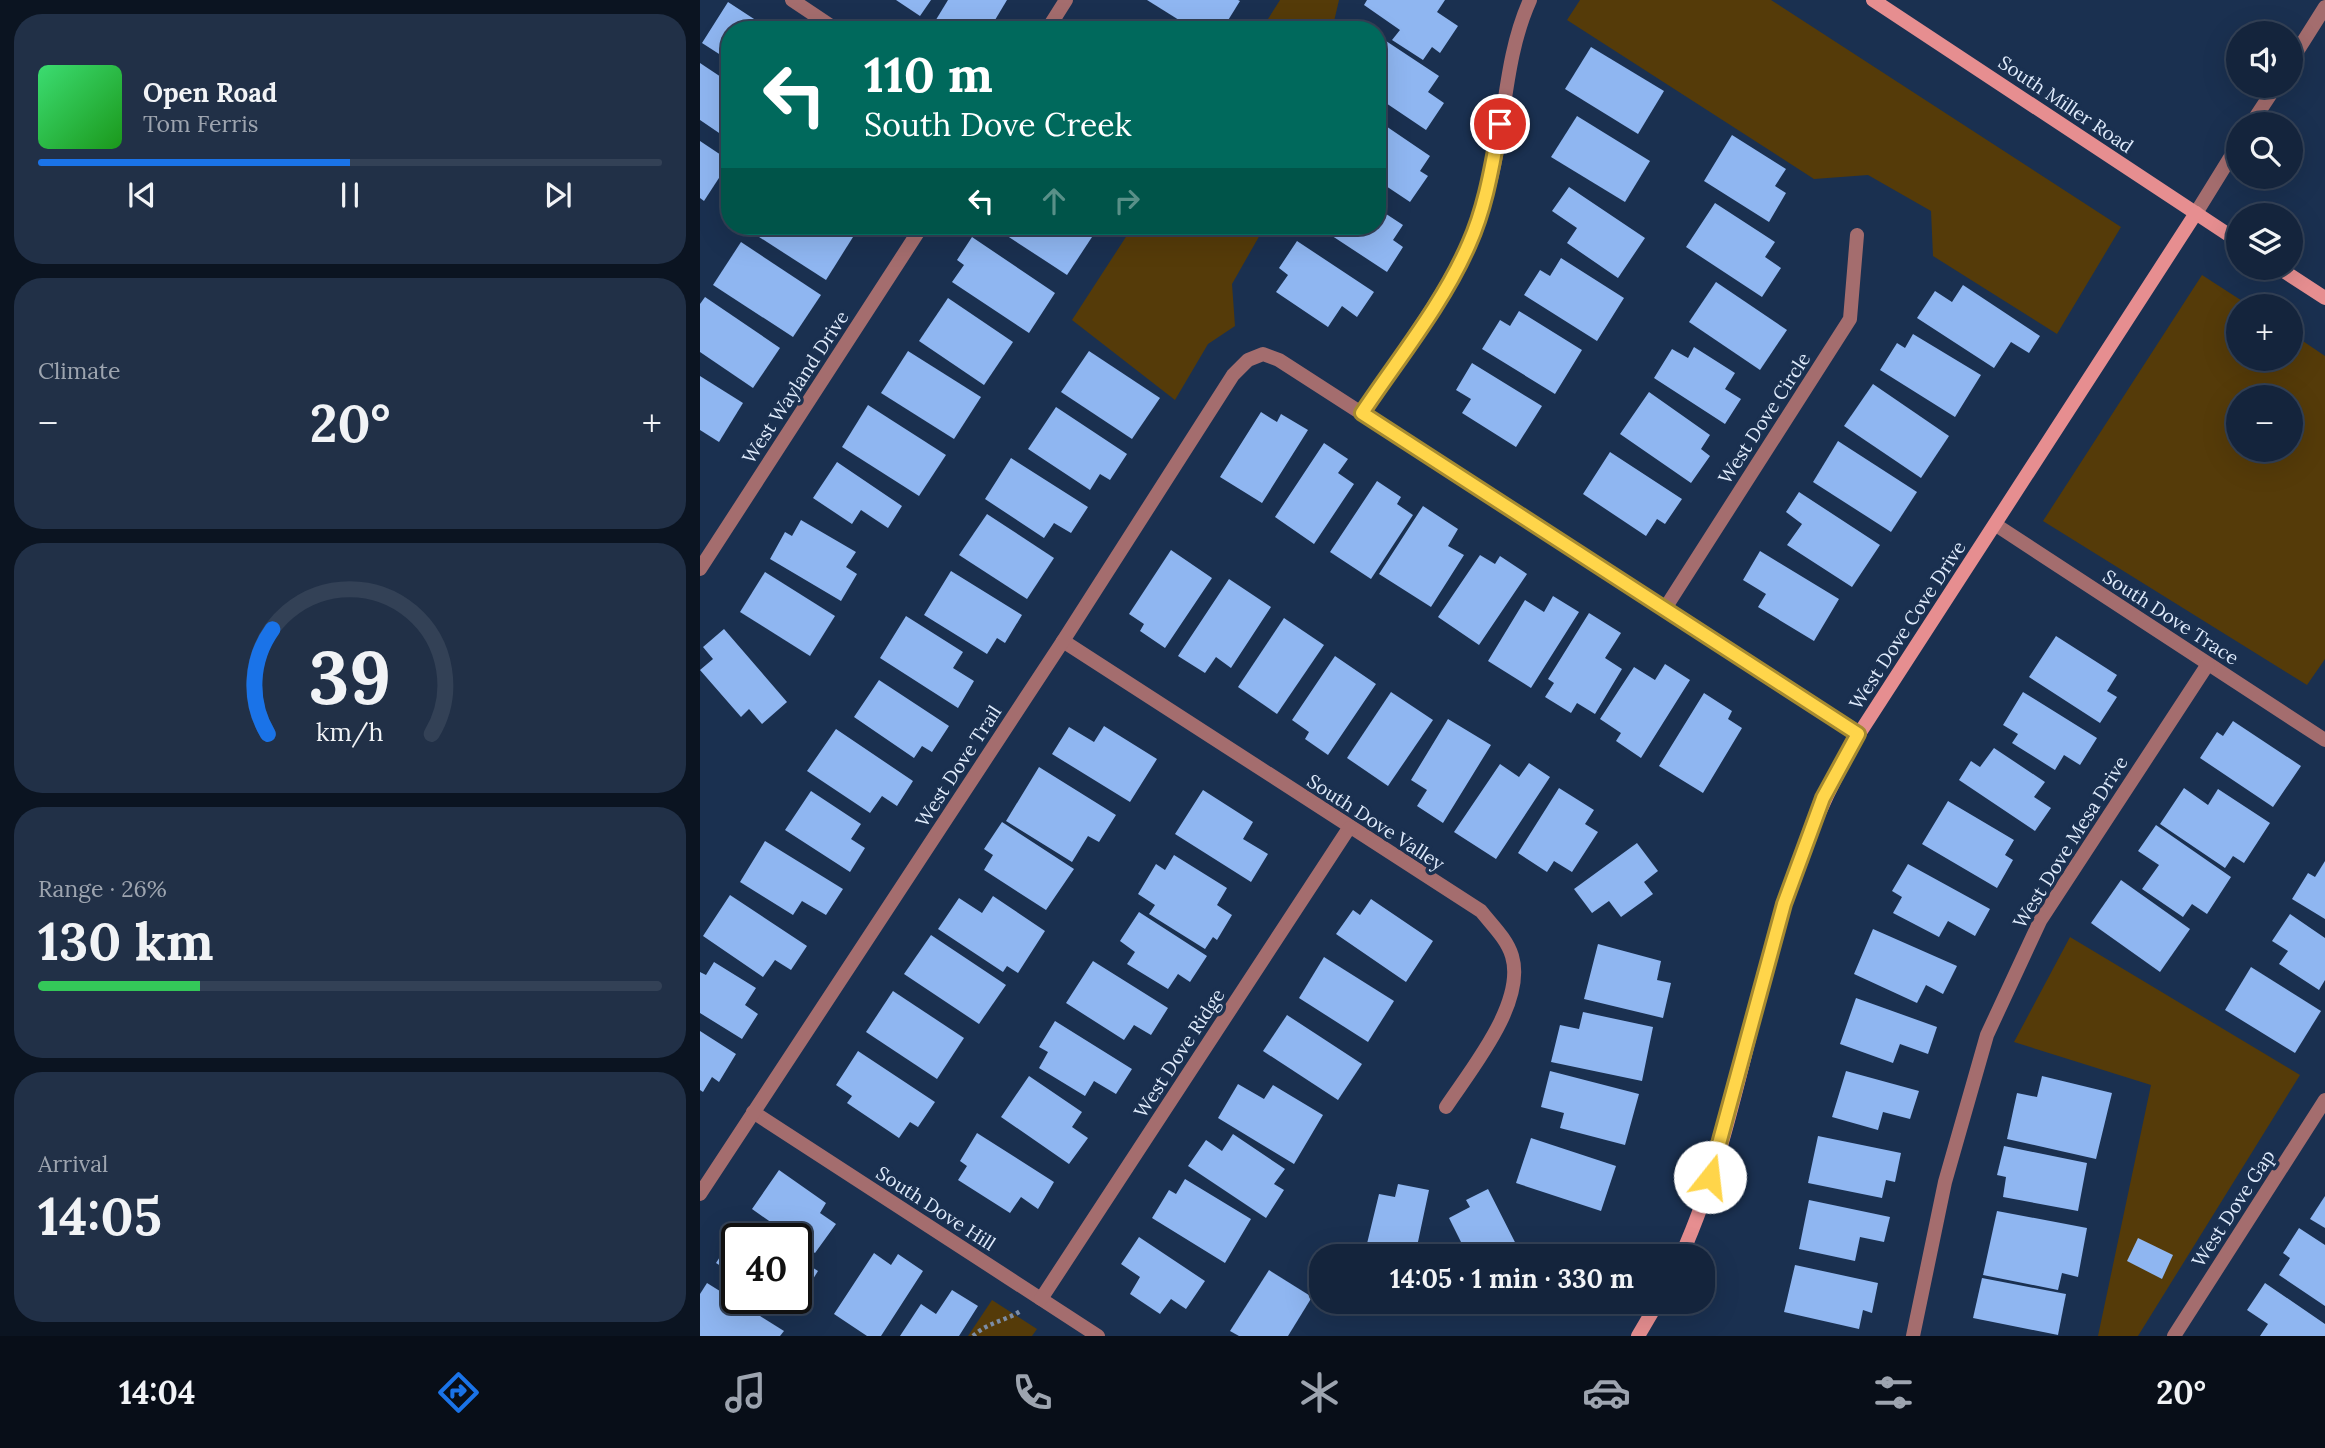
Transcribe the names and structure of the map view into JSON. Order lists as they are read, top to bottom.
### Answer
{
  "streets": {
    "street": [
      "South Miller Road",
      "West Wayland Drive",
      "West Dove Circle",
      "South Dove Trace",
      "West Dove Cove Drive",
      "West Dove Trail",
      "South Dove Valley",
      "West Dove Mesa Drive",
      "West Dove Ridge",
      "South Dove Hill",
      "West Dove Gap"
    ]
  },
  "crossings": [
    ["South Miller Road", "West Dove Cove Drive"],
    ["South Dove Trace", "West Dove Cove Drive"],
    ["South Dove Trace", "West Dove Mesa Drive"],
    ["West Dove Trail", "South Dove Valley"],
    ["West Dove Trail", "South Dove Hill"],
    ["South Dove Valley", "West Dove Ridge"],
    ["West Dove Ridge", "South Dove Hill"]
  ],
  "page": {
    "map_buttons": ["+", "−"],
    "turn": ["110 m", "South Dove Creek"],
    "song": ["Open Road", "Tom Ferris"],
    "tile": [
      "Climate",
      ["Range · 26%", "130 km"],
      ["Arrival", "14:05"]
    ],
    "heat": ["−", "20°", "+"],
    "limit": "40",
    "trip": "14:05 · 1 min · 330 m",
    "tabs": ["14:04", "20°"],
    "gauge": ["39", "km/h"]
  }
}
